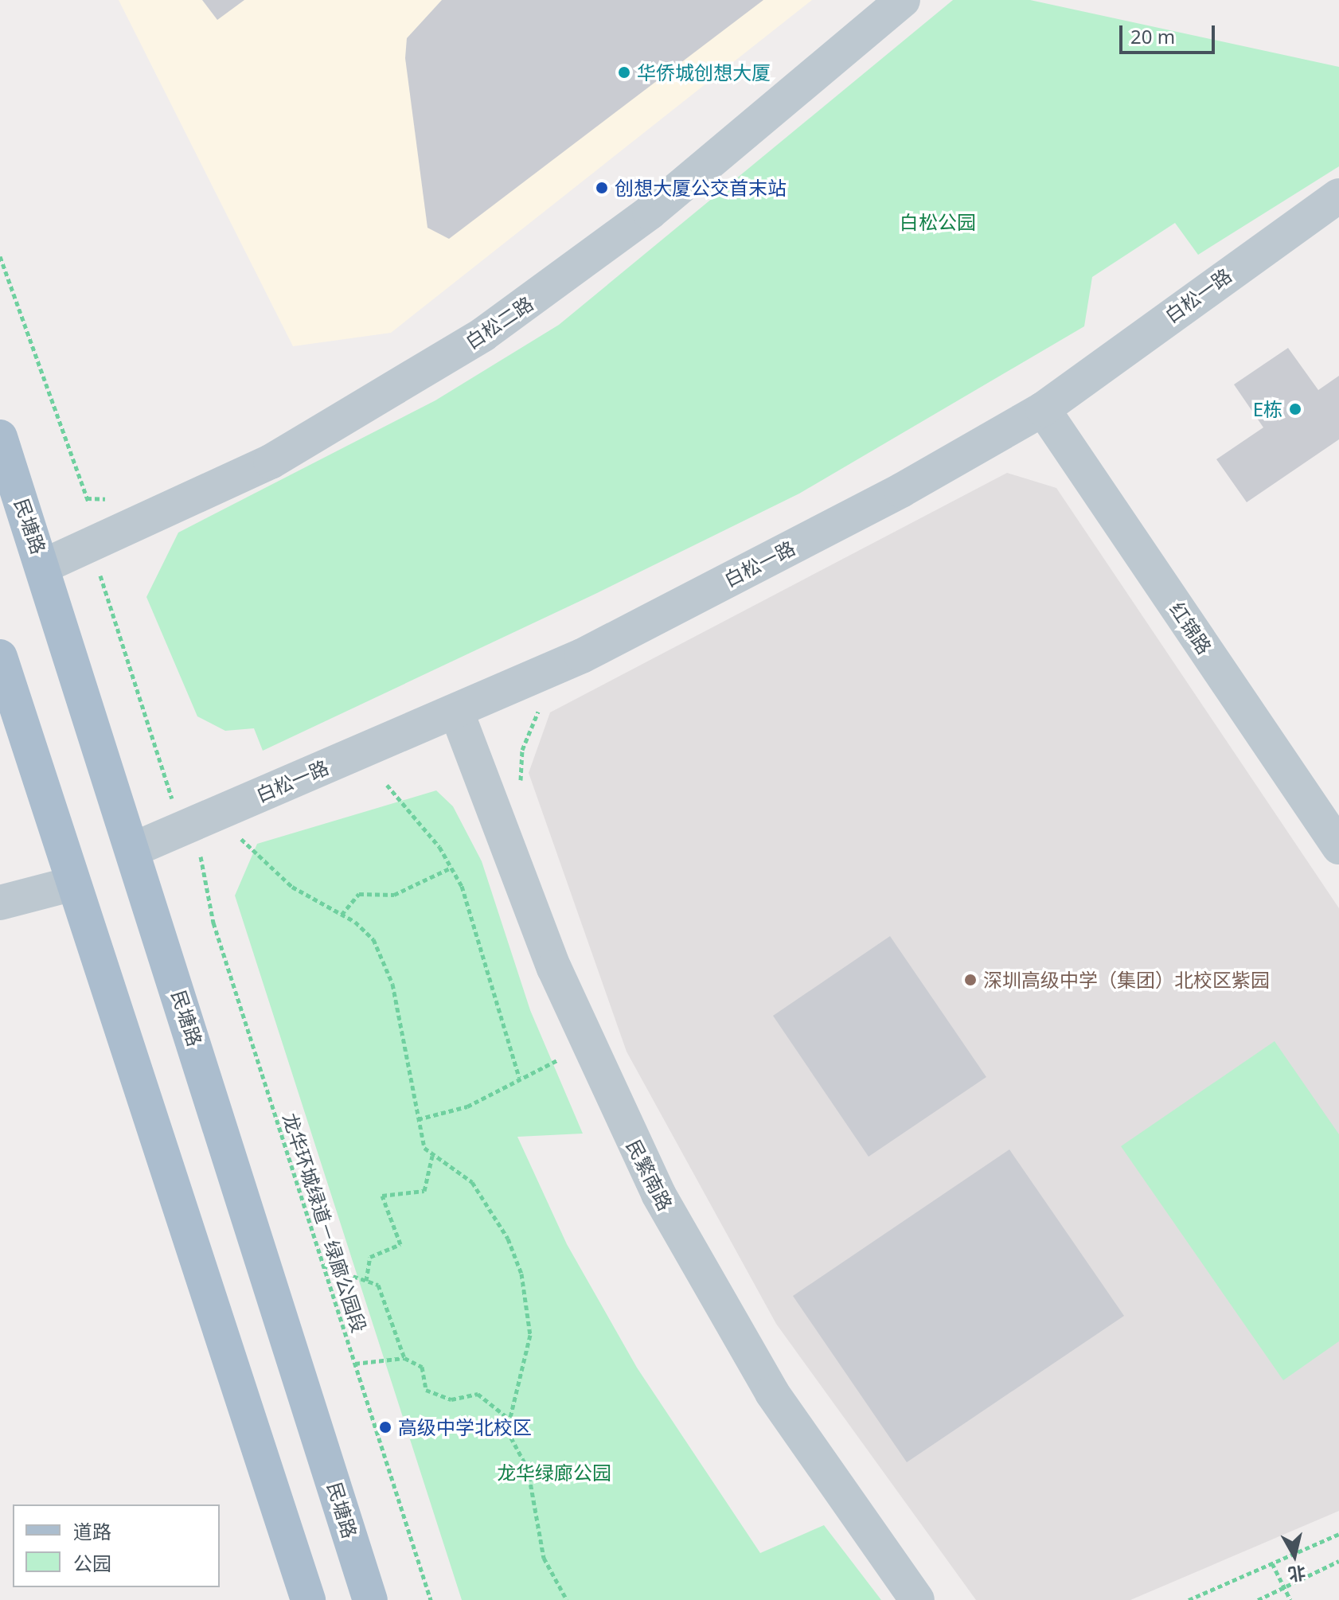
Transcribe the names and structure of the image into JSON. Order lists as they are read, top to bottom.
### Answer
{
  "streets": {
    "main road": ["民塘路"],
    "street": [
      "白松一路",
      "白松二路",
      "红锦路",
      "民繁南路"
    ],
    "path": ["龙华环城绿道－绿廊公园段"]
  },
  "crossings": [
    ["白松一路", "民塘路"],
    ["白松一路", "红锦路"],
    ["白松一路", "民繁南路"],
    ["白松二路", "民塘路"]
  ],
  "parks": ["白松公园", "龙华绿廊公园"],
  "places": [
    "华侨城创想大厦",
    "创想大厦公交首末站",
    "E栋",
    "深圳高级中学（集团）北校区紫园",
    "高级中学北校区"
  ],
  "legend": ["道路", "公园"],
  "scale_bar": "20 m",
  "north": "bottom"
}
